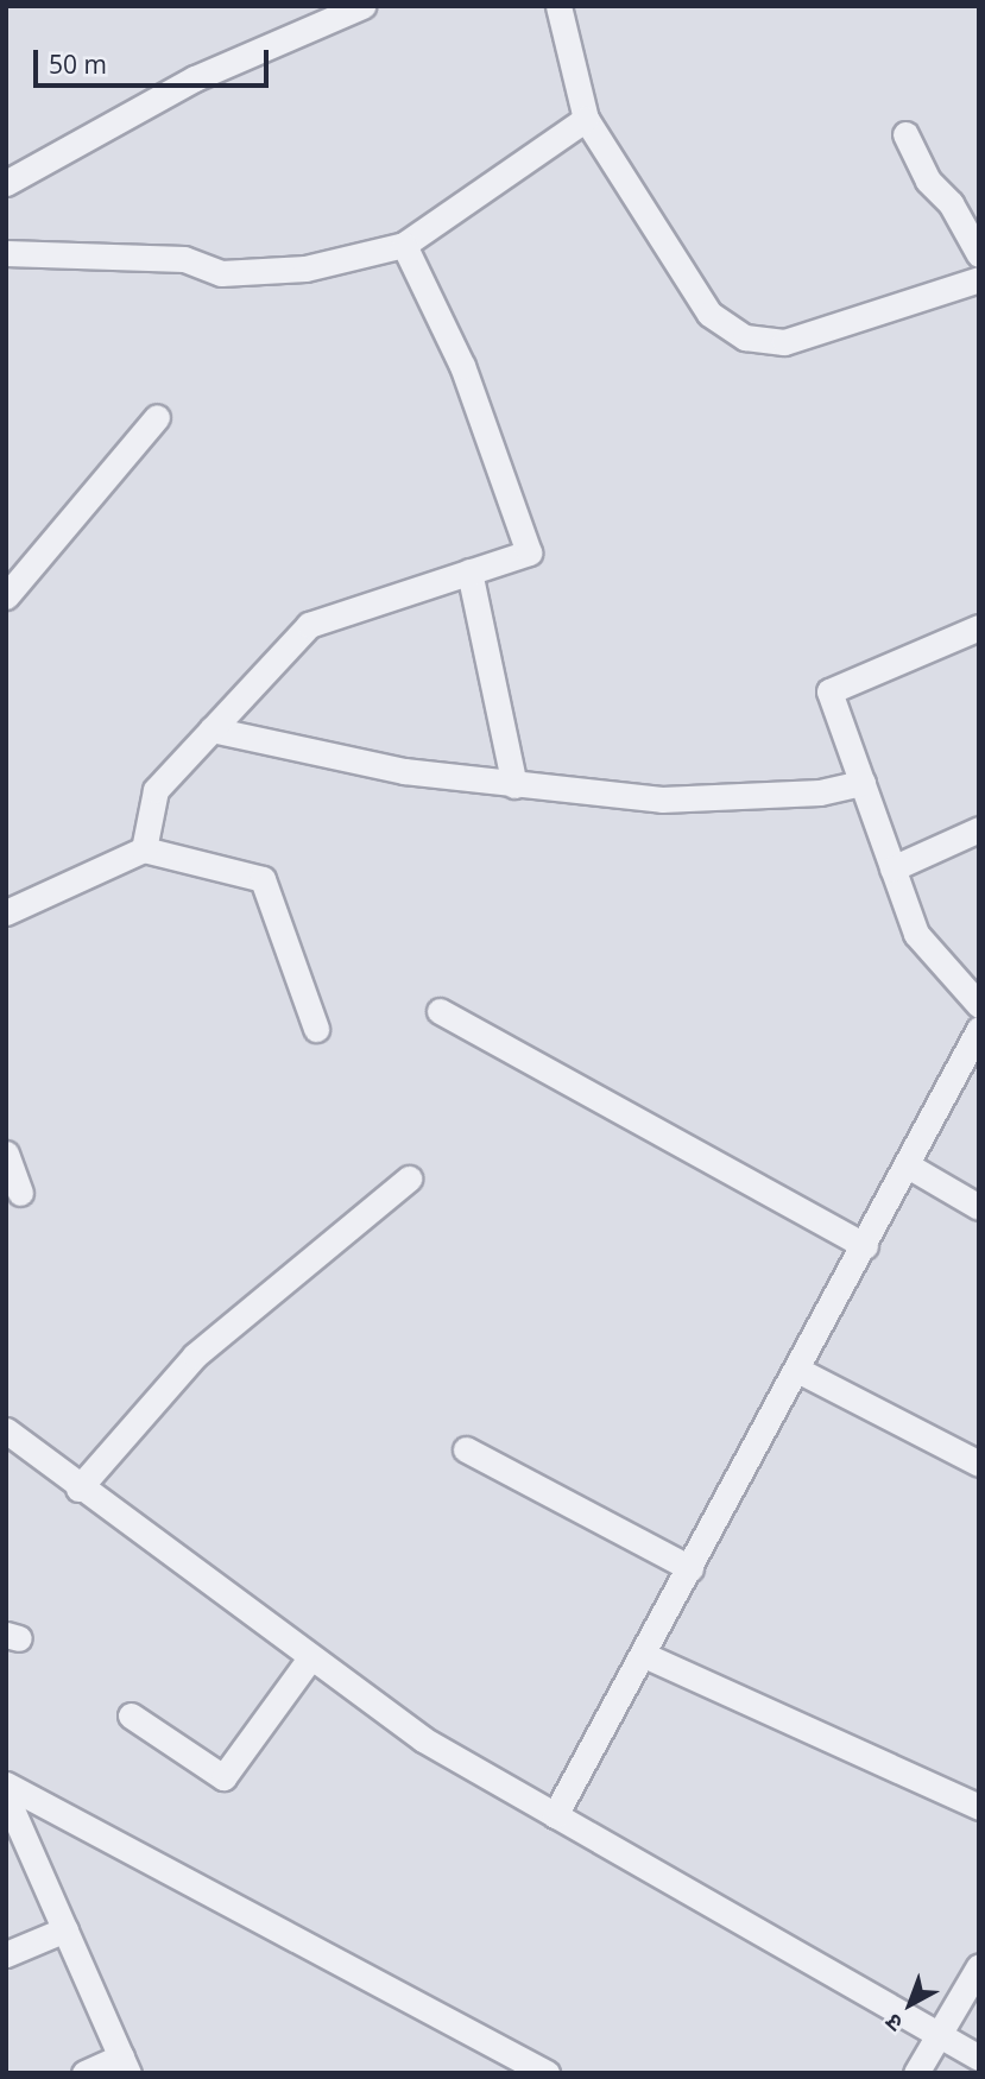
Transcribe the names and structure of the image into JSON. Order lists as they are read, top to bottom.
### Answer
{
  "scale_bar": "50 m",
  "north": "bottom left"
}
